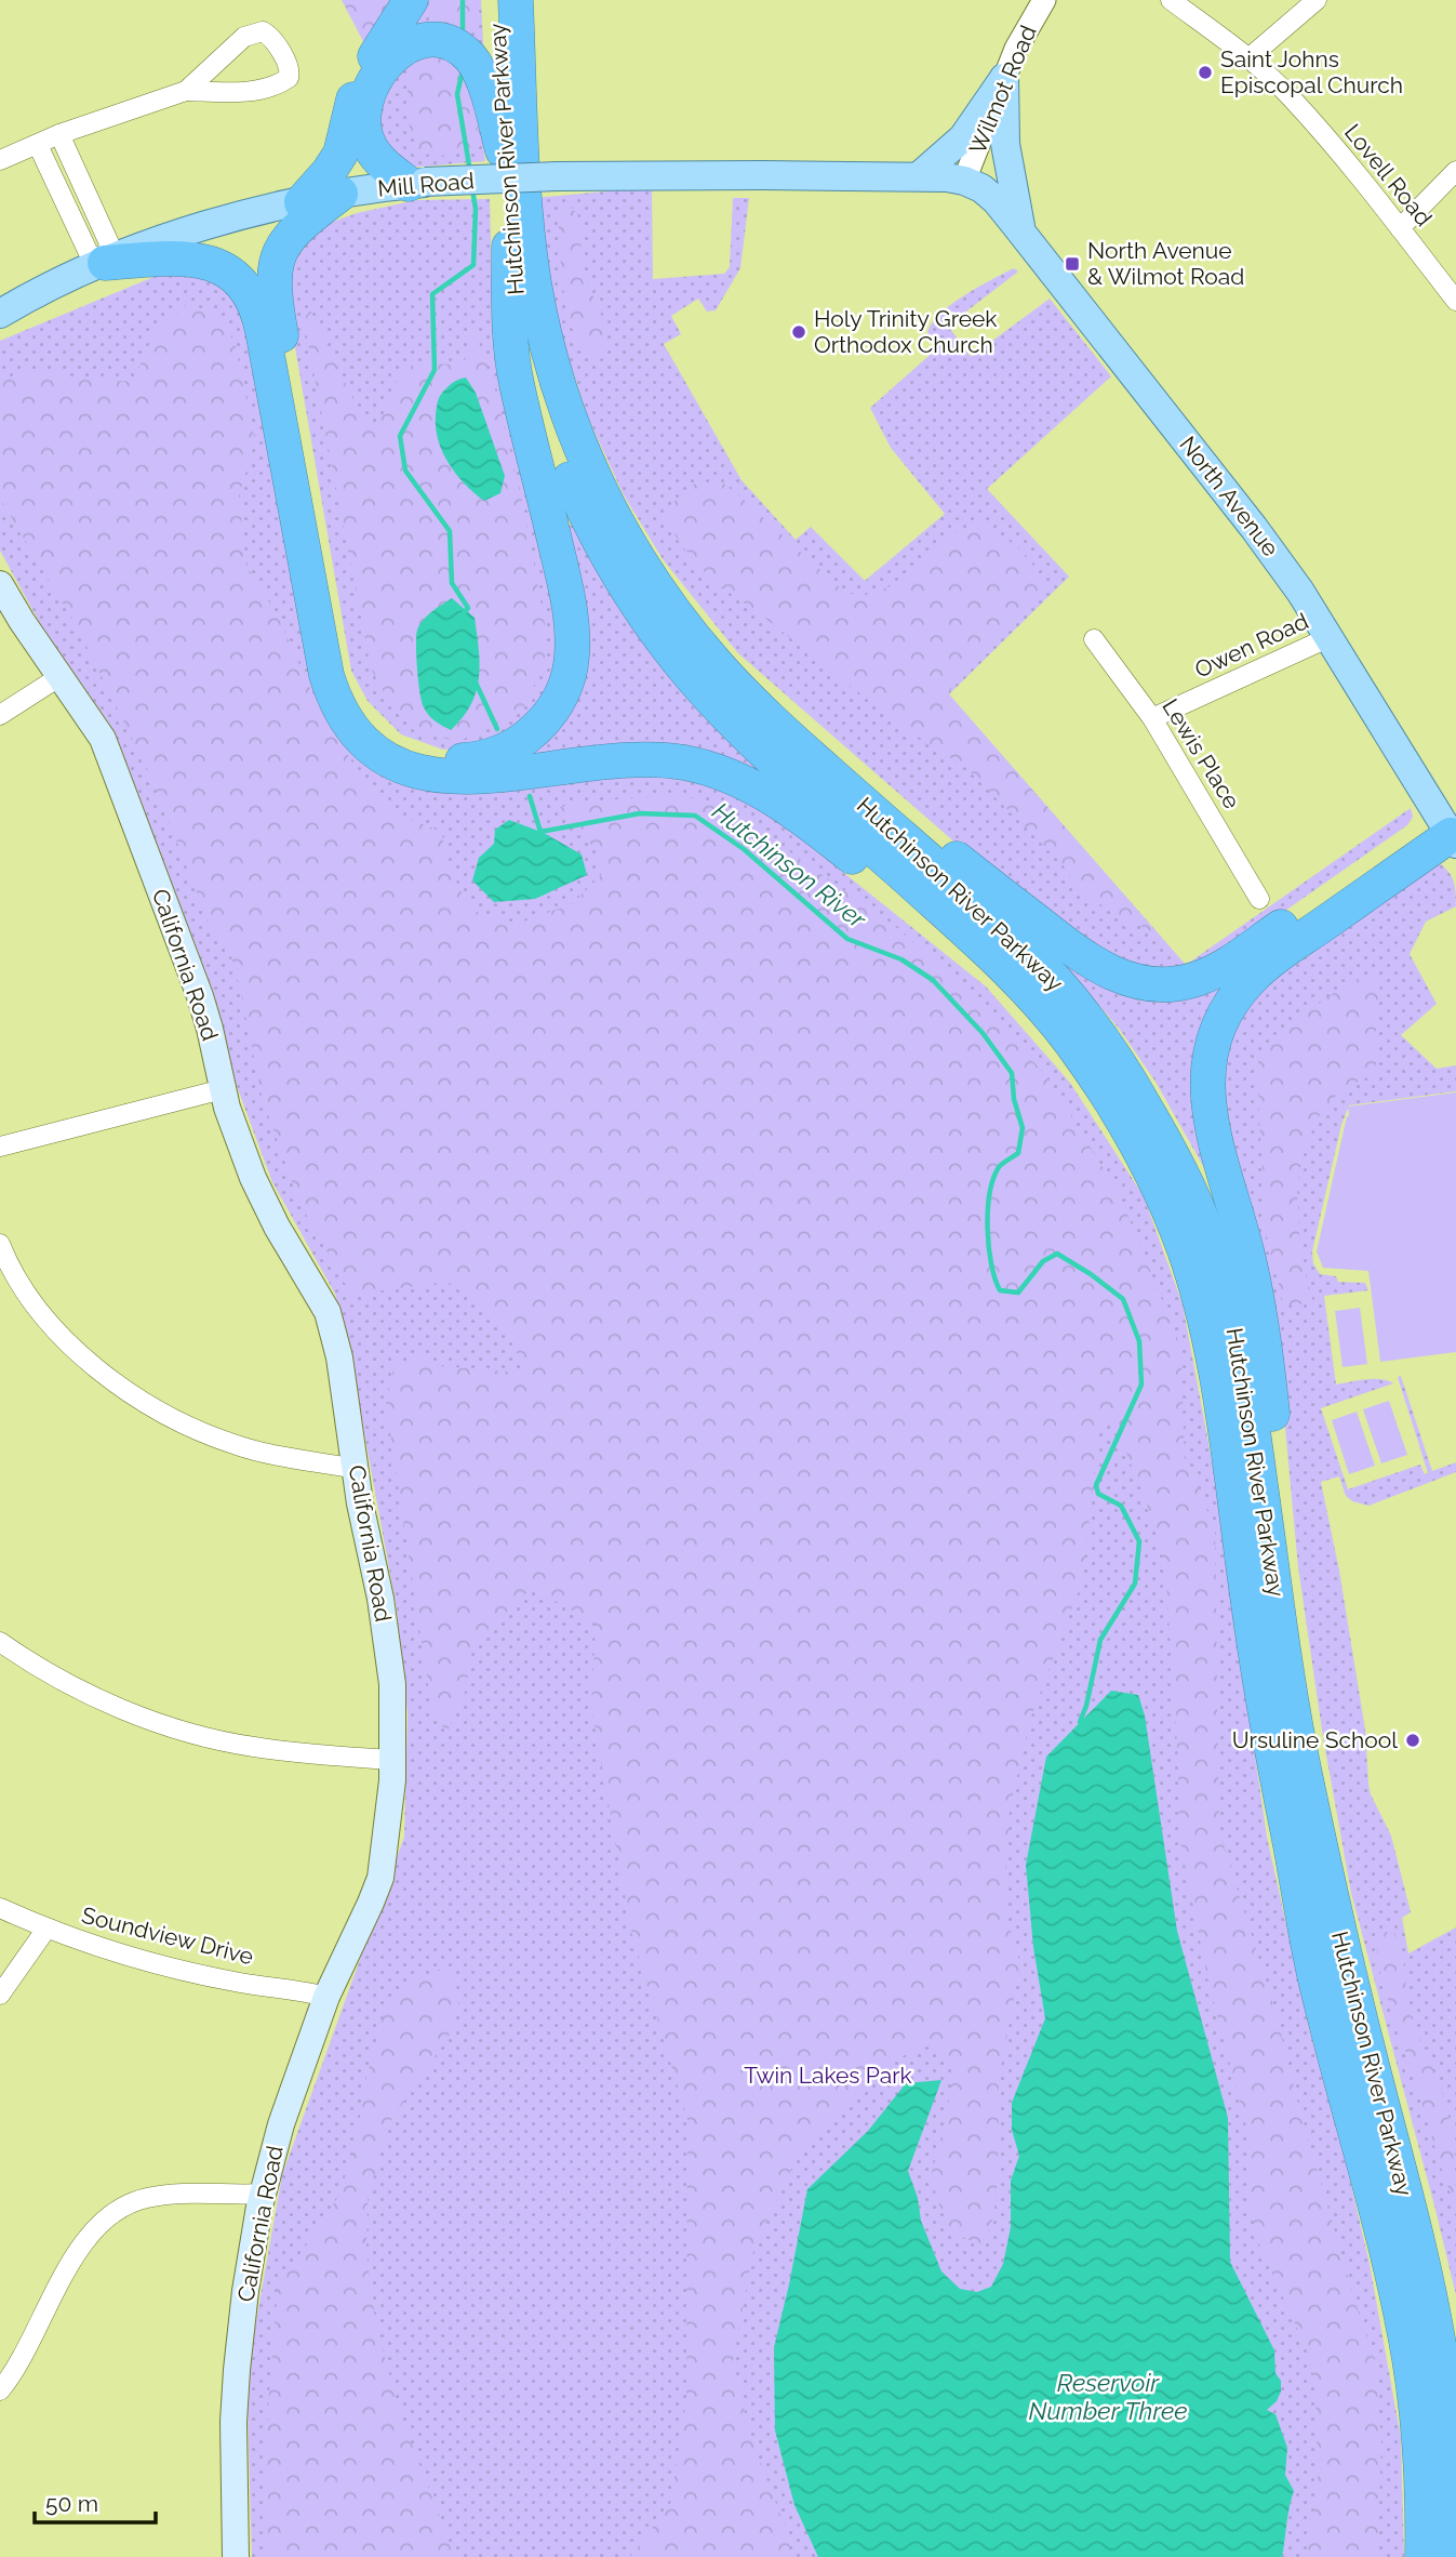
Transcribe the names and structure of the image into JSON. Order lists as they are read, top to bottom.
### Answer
{
  "streets": {
    "highway": ["Hutchinson River Parkway"],
    "main road": ["Mill Road", "North Avenue", "California Road"],
    "street": [
      "Wilmot Road",
      "Lovell Road",
      "Owen Road",
      "Lewis Place",
      "Soundview Drive"
    ]
  },
  "crossings": [
    ["Wilmot Road", "Mill Road"],
    ["Wilmot Road", "North Avenue"],
    ["Mill Road", "North Avenue"],
    ["North Avenue", "Owen Road"],
    ["Owen Road", "Lewis Place"],
    ["California Road", "Soundview Drive"]
  ],
  "water": ["Hutchinson River", "Reservoir Number Three"],
  "parks": ["Twin Lakes Park"],
  "places": {
    "other": ["Saint Johns Episcopal Church", "Holy Trinity Greek Orthodox Church", "Ursuline School"],
    "transit": ["North Avenue & Wilmot Road"]
  },
  "scale_bar": "50 m"
}
